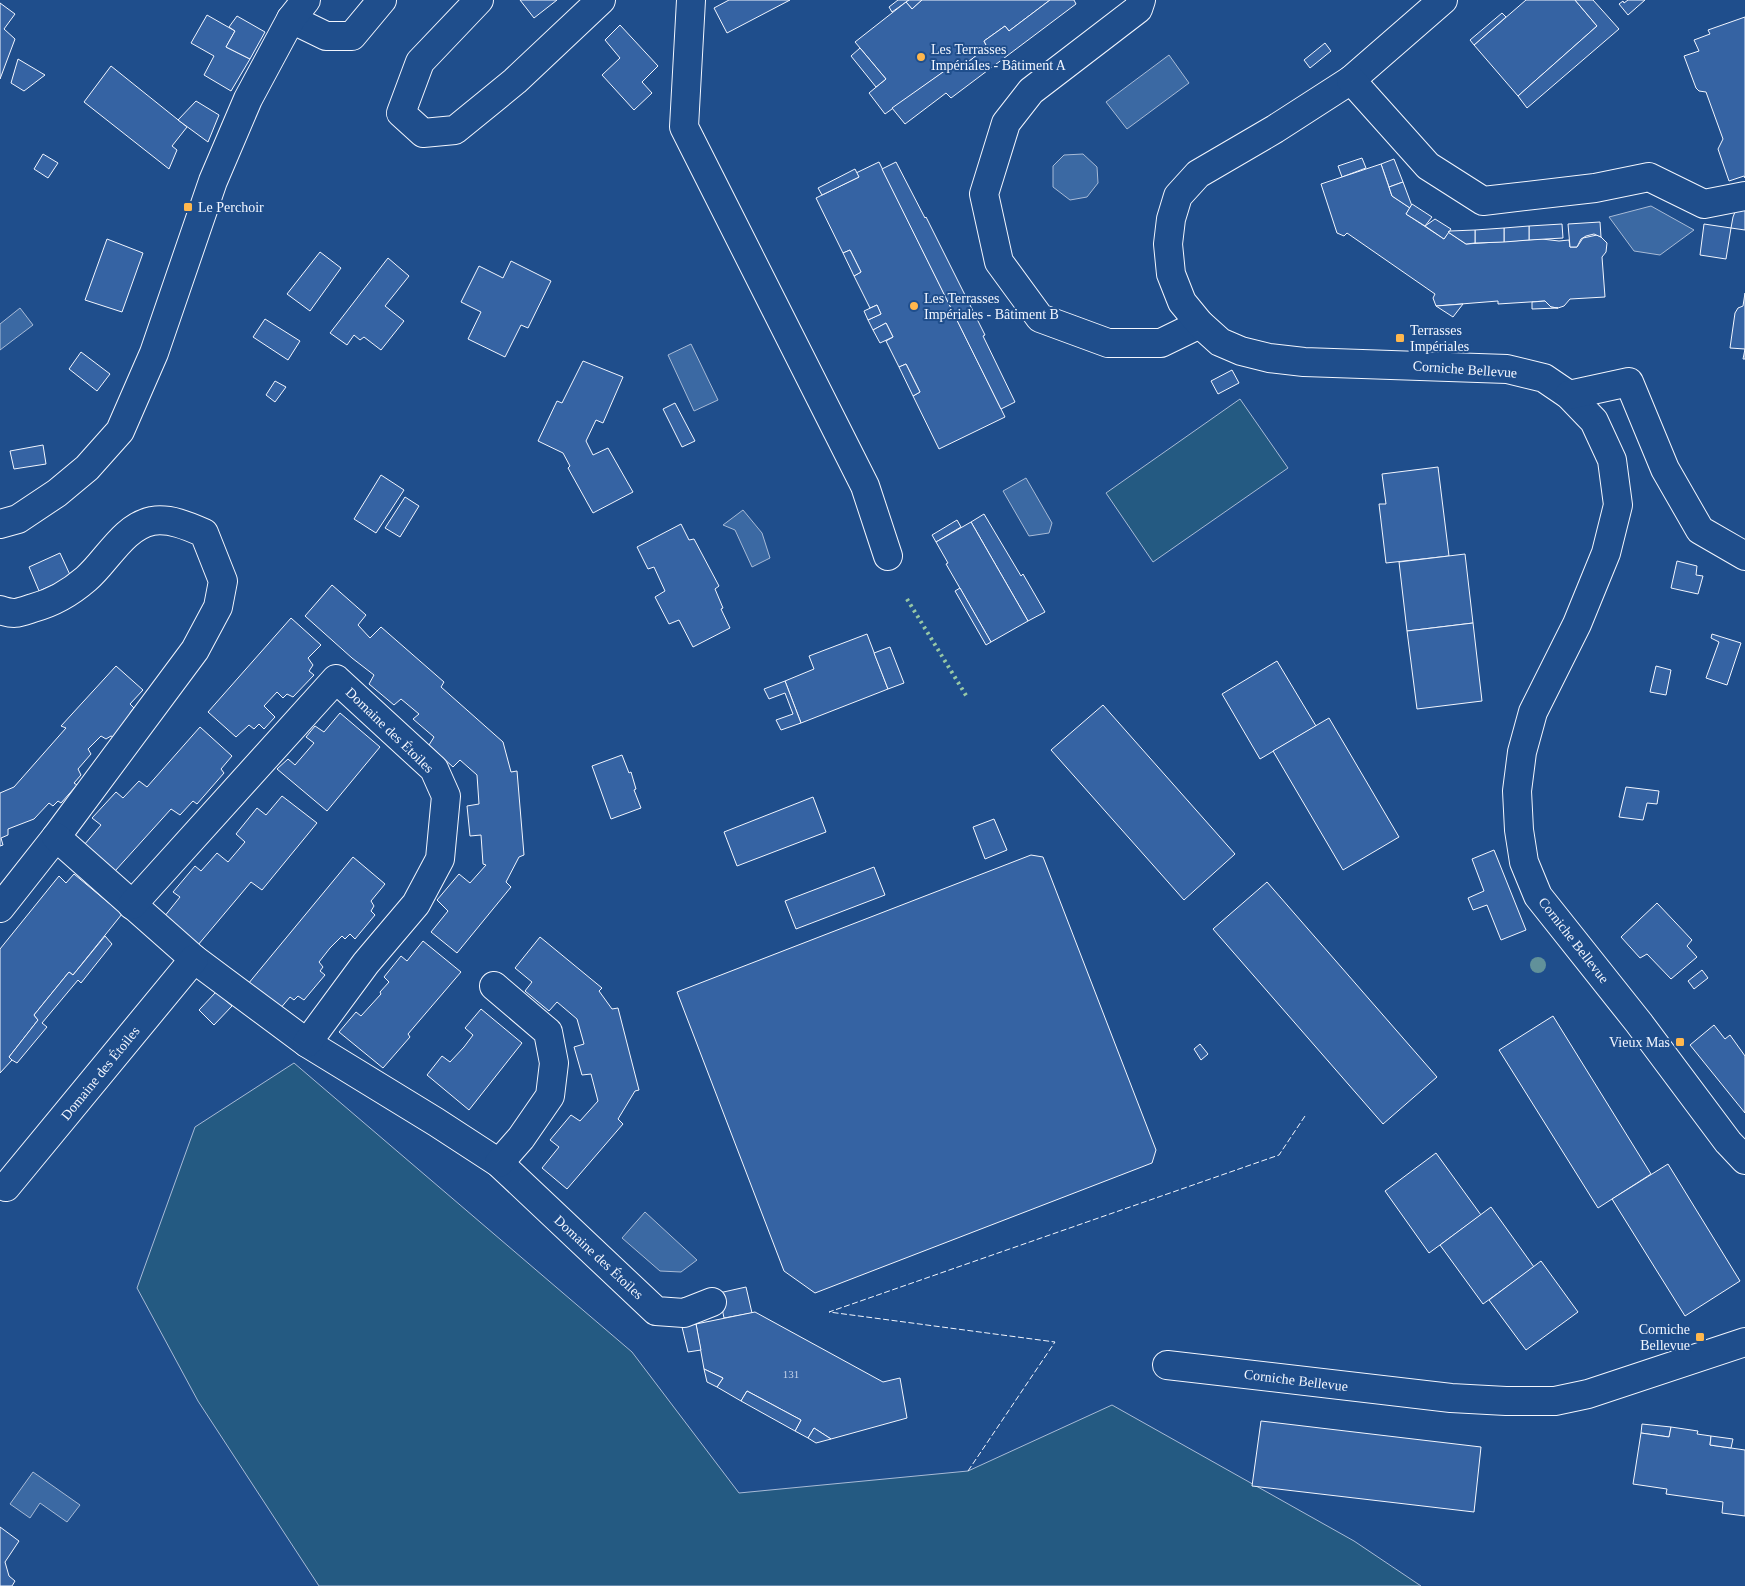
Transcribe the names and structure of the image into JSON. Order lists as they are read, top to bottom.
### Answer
{
  "streets": {
    "street": ["Corniche Bellevue", "Domaine des Étoiles"]
  },
  "places": {
    "other": ["Les Terrasses Impériales - Bâtiment A", "Les Terrasses Impériales - Bâtiment B"],
    "transit": [
      "Le Perchoir",
      "Terrasses Impériales",
      "Vieux Mas",
      "Corniche Bellevue"
    ]
  },
  "house_numbers": ["131"]
}
